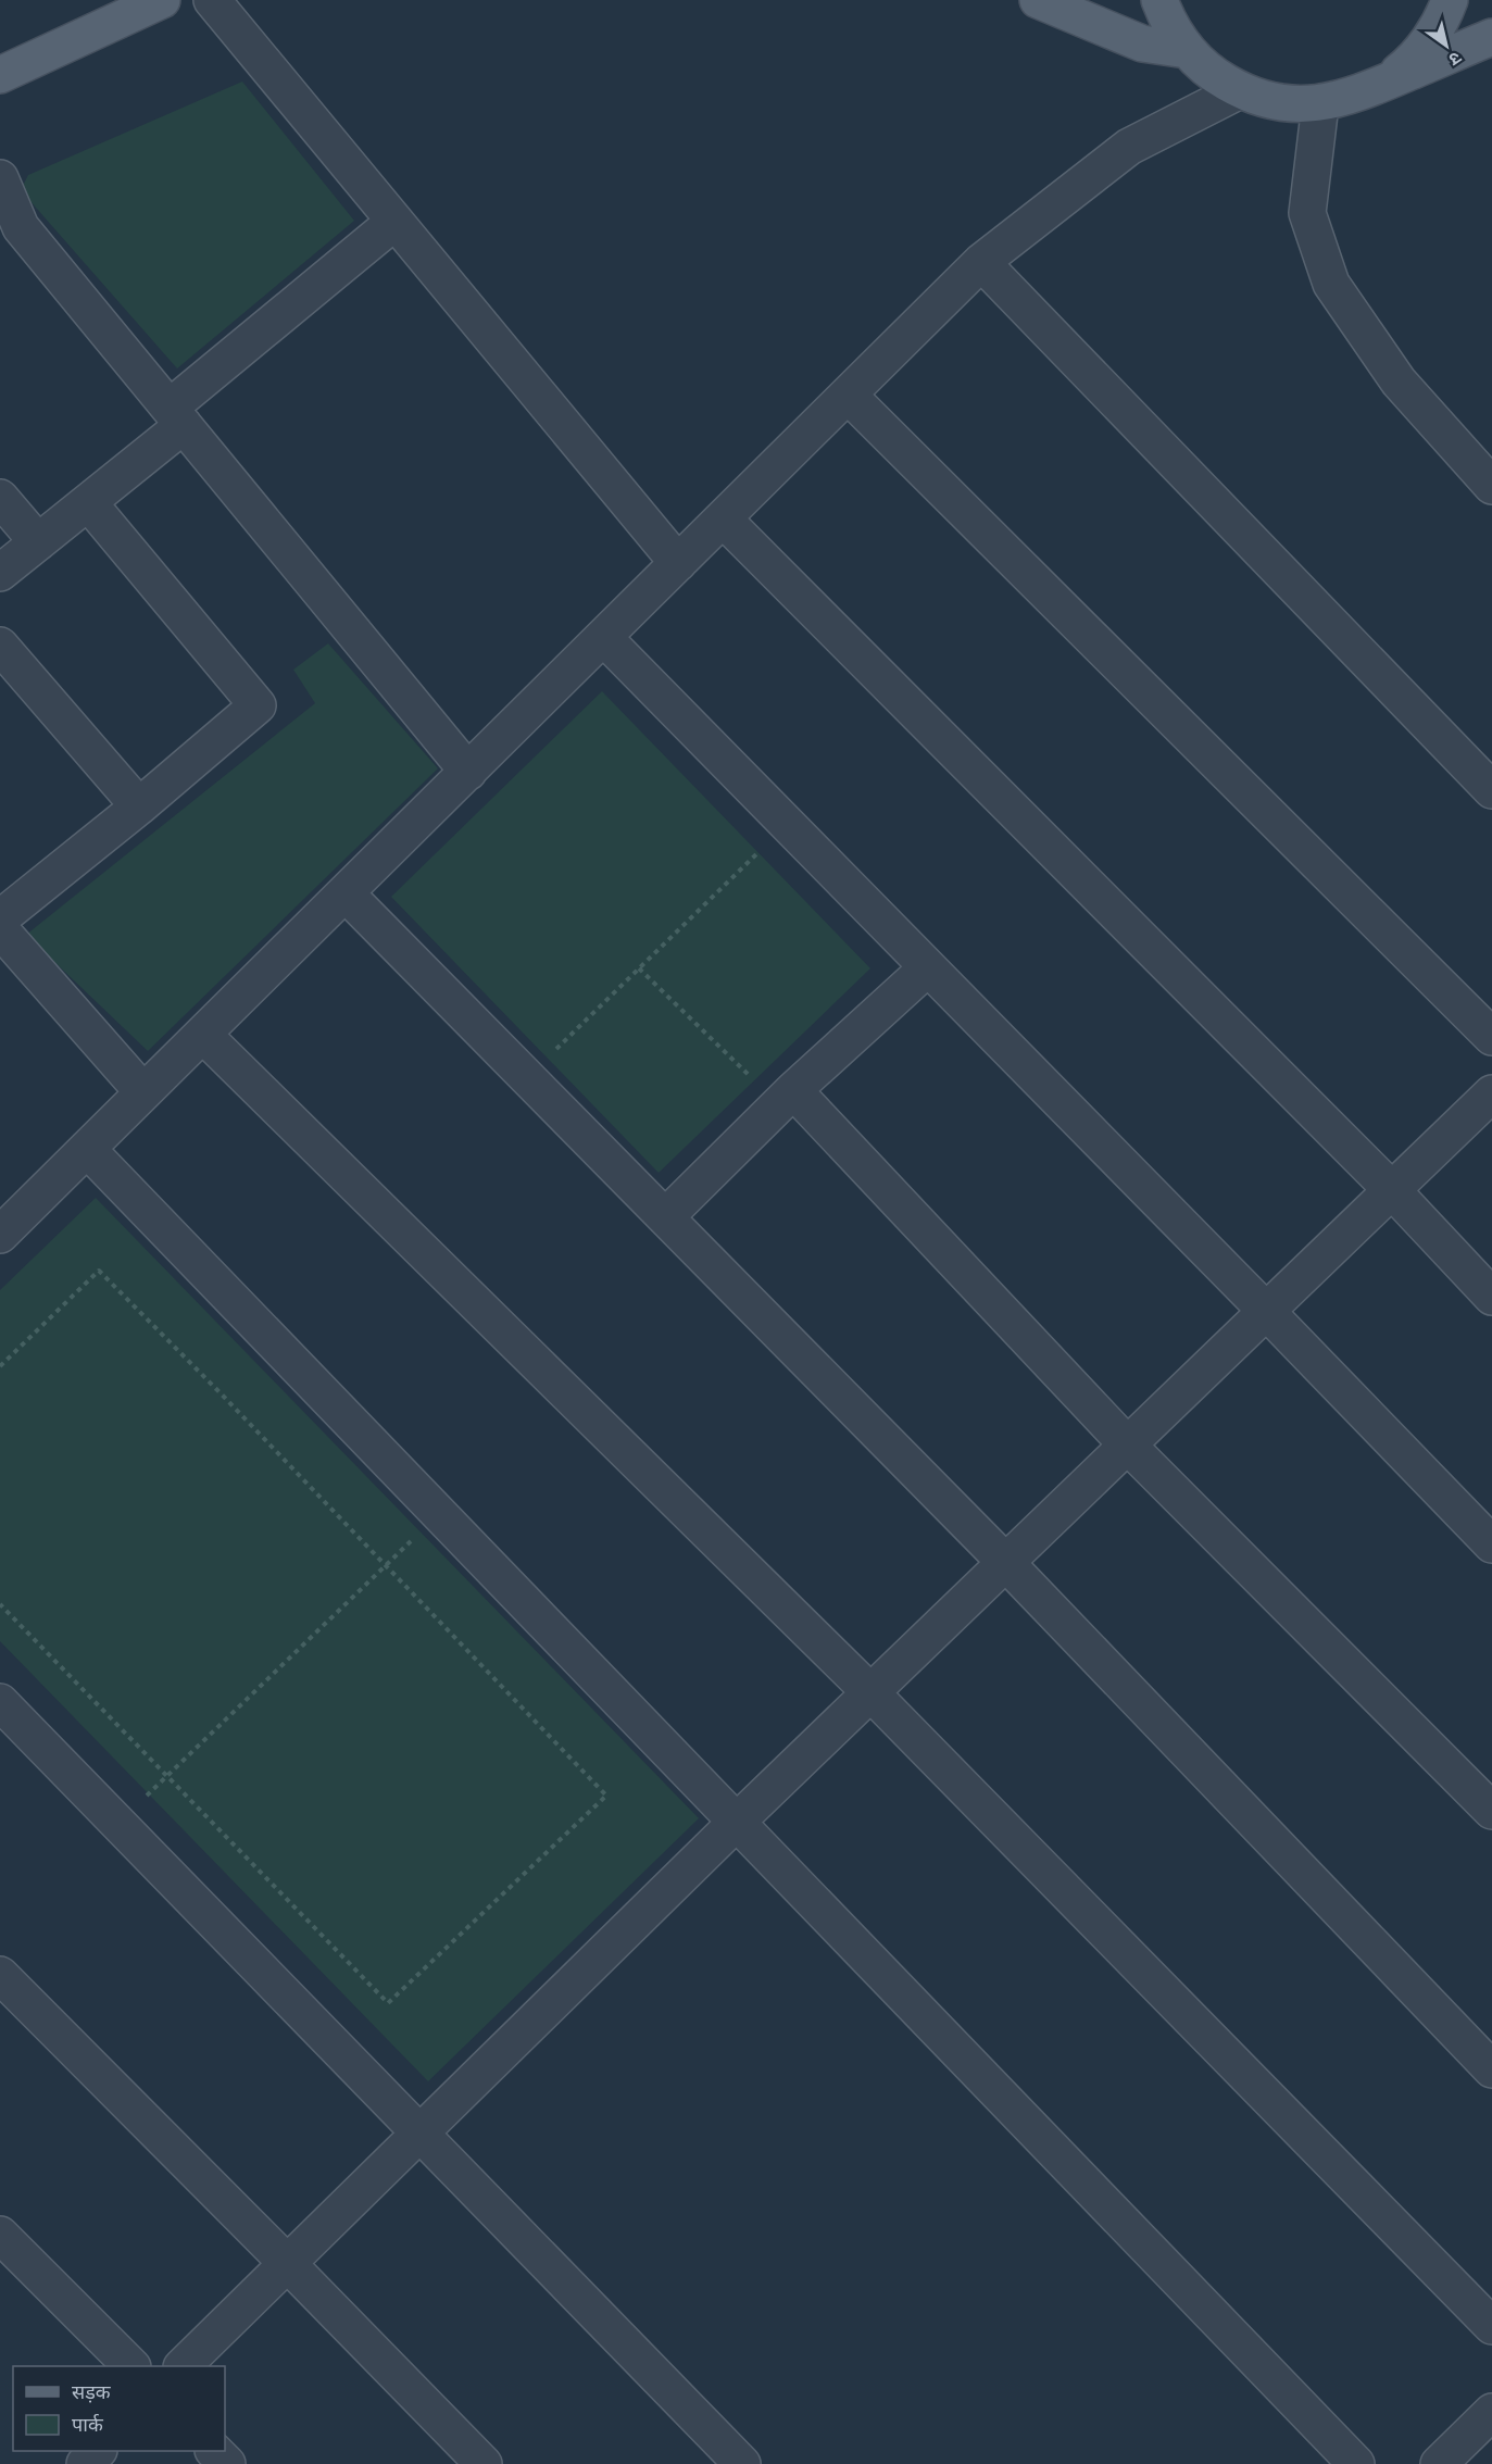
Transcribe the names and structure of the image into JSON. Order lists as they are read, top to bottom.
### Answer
{
  "legend": ["सड़क", "पार्क"],
  "north": "bottom right"
}
